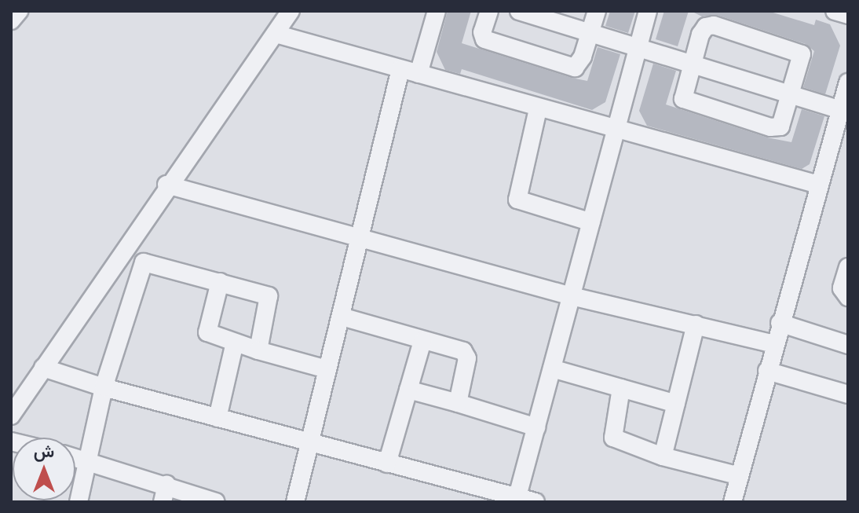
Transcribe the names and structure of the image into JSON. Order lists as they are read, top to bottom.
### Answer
{
  "north": "top"
}
